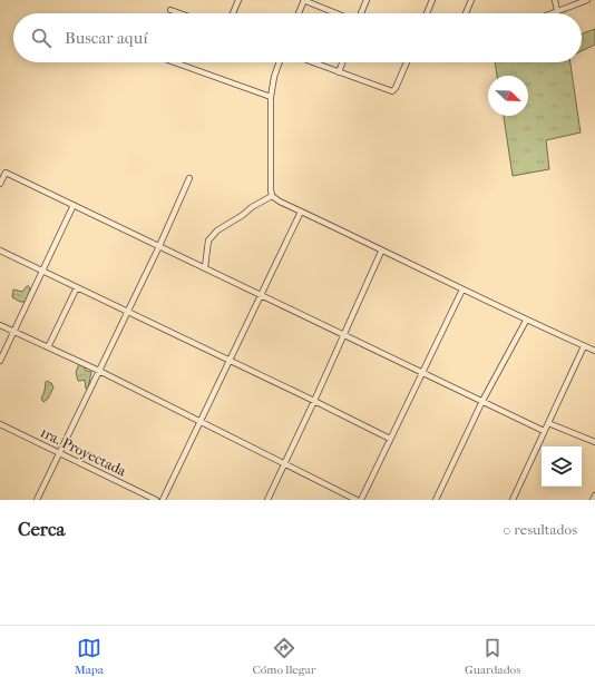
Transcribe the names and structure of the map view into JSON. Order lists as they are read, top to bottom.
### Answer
{
  "streets": {
    "street": ["1ra. Proyectada"]
  },
  "north": "bottom right",
  "page": {
    "search": "Buscar aquí",
    "heading": ["Cerca", "0 resultados"],
    "nav": ["Mapa", "Cómo llegar", "Guardados"]
  }
}
